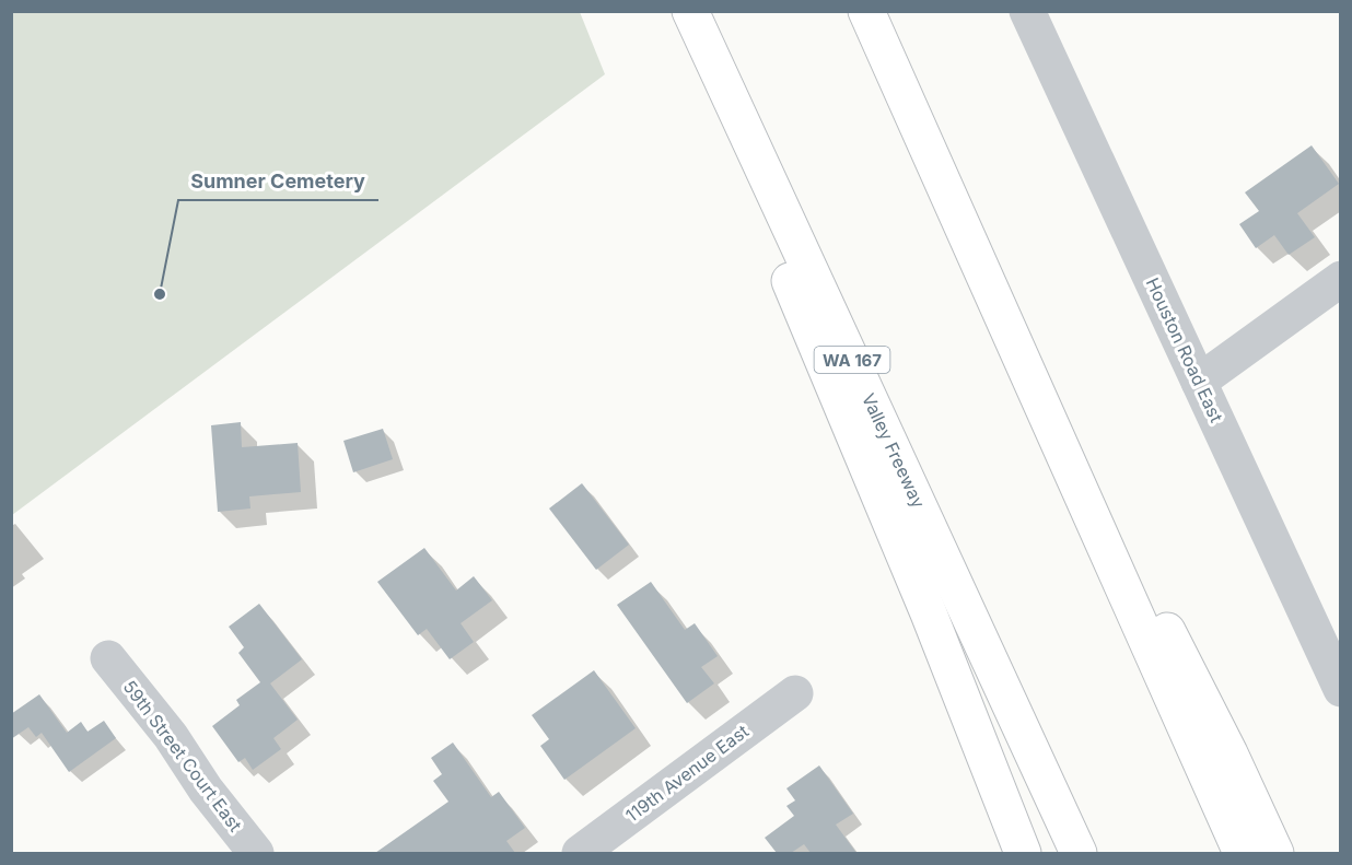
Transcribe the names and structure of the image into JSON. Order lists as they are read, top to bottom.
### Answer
{
  "streets": {
    "highway": ["WA 167", "Valley Freeway"],
    "street": ["Houston Road East", "59th Street Court East", "119th Avenue East"]
  },
  "places": ["Sumner Cemetery"]
}
